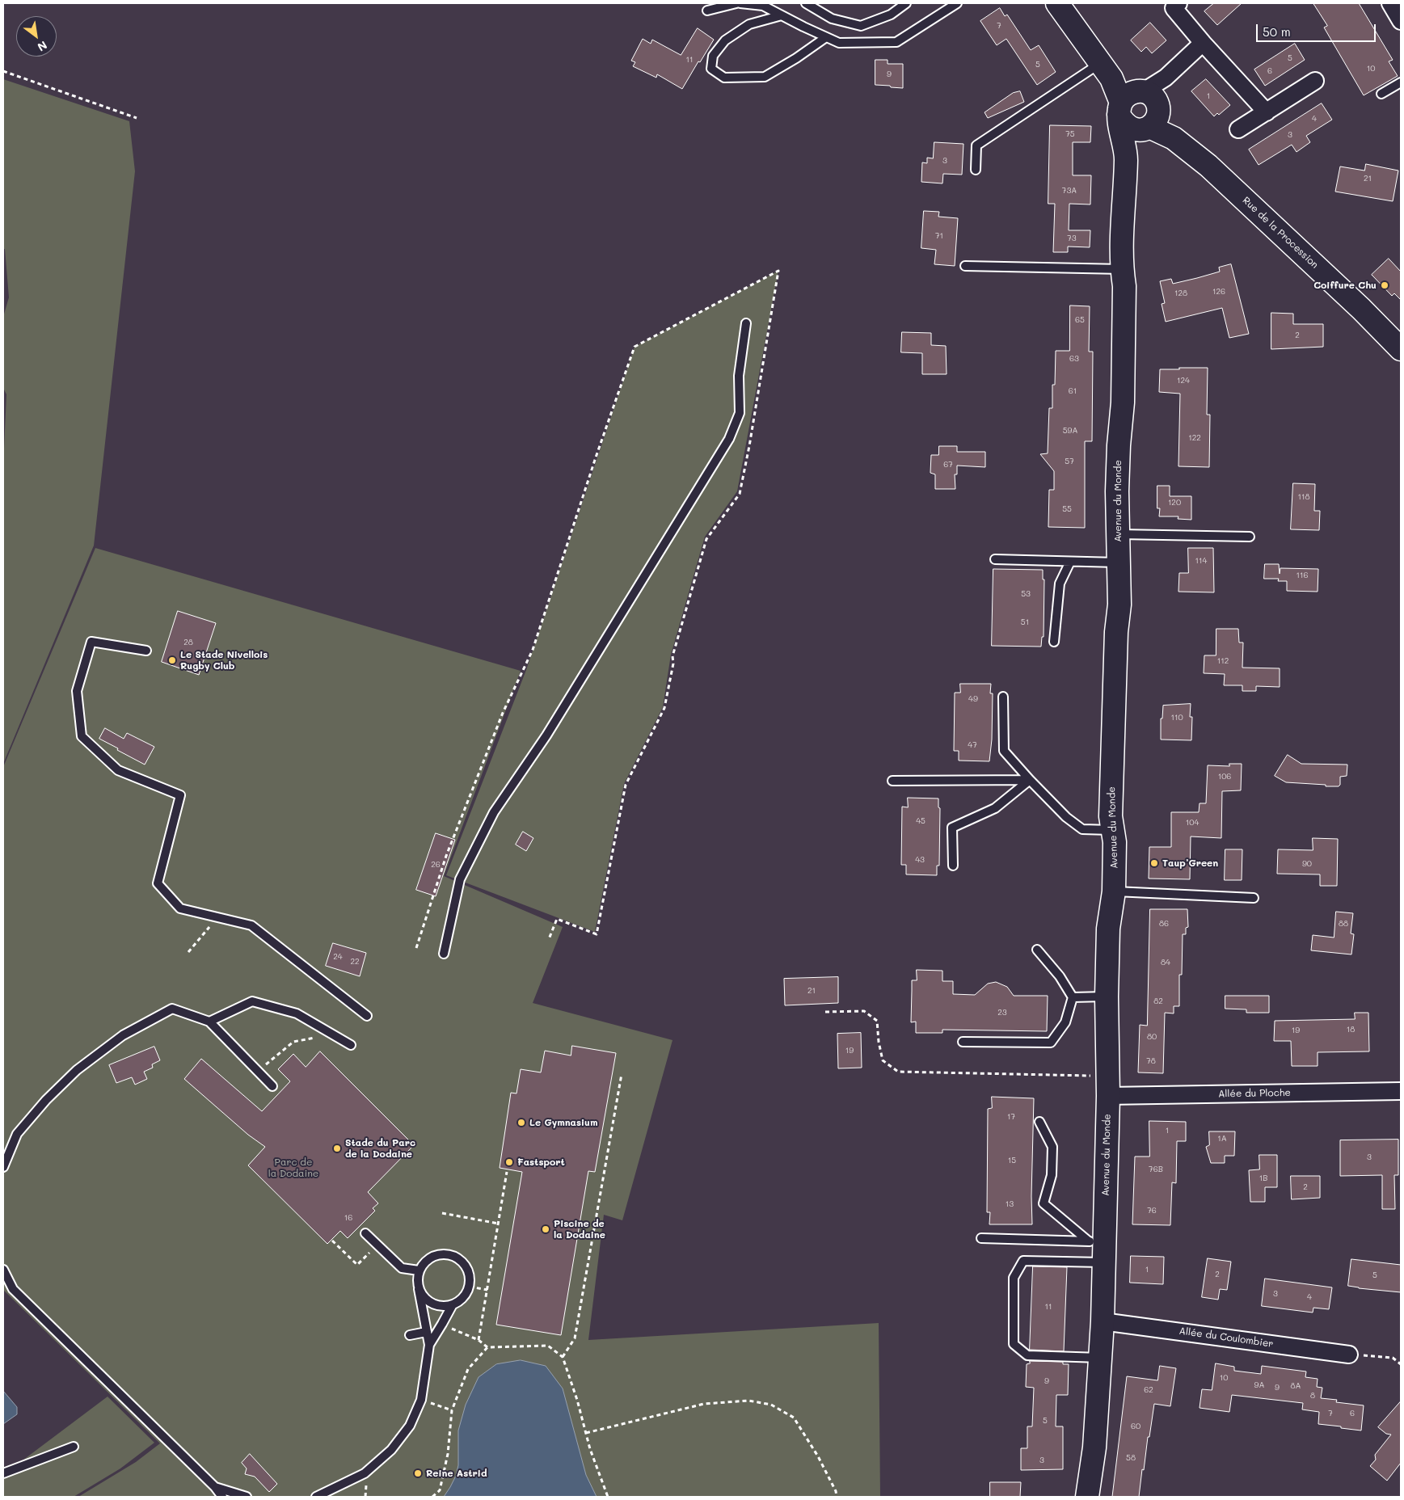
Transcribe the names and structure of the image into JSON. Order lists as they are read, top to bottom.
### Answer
{
  "streets": {
    "street": [
      "Rue de la Procession",
      "Avenue du Monde",
      "Allée du Ploche",
      "Allée du Coulombier"
    ]
  },
  "crossings": [
    ["Rue de la Procession", "Avenue du Monde"],
    ["Avenue du Monde", "Allée du Ploche"],
    ["Avenue du Monde", "Allée du Coulombier"]
  ],
  "parks": ["Parc de la Dodaine"],
  "places": [
    "Coiffure Chu",
    "Le Stade Nivellois Rugby Club",
    "Taup’Green",
    "Le Gymnasium",
    "Stade du Parc de la Dodaine",
    "Fastsport",
    "Piscine de la Dodaine",
    "Reine Astrid"
  ],
  "house_numbers": [
    "7",
    "5",
    "11",
    "5",
    "10",
    "6",
    "9",
    "1",
    "4",
    "75",
    "3",
    "3",
    "21",
    "73A",
    "71",
    "73",
    "126",
    "128",
    "65",
    "2",
    "63",
    "124",
    "61",
    "59A",
    "122",
    "57",
    "67",
    "118",
    "120",
    "55",
    "114",
    "116",
    "53",
    "51",
    "28",
    "112",
    "49",
    "110",
    "47",
    "106",
    "45",
    "104",
    "43",
    "90",
    "26",
    "86",
    "88",
    "24",
    "22",
    "84",
    "21",
    "82",
    "23",
    "18",
    "19",
    "80",
    "19",
    "78",
    "17",
    "1",
    "1A",
    "3",
    "15",
    "76B",
    "1B",
    "2",
    "13",
    "76",
    "16",
    "1",
    "2",
    "5",
    "3",
    "4",
    "11",
    "10",
    "9",
    "9A",
    "8A",
    "9",
    "62",
    "8",
    "7",
    "6",
    "5",
    "60",
    "58",
    "3"
  ],
  "scale_bar": "50 m",
  "north": "bottom right"
}
